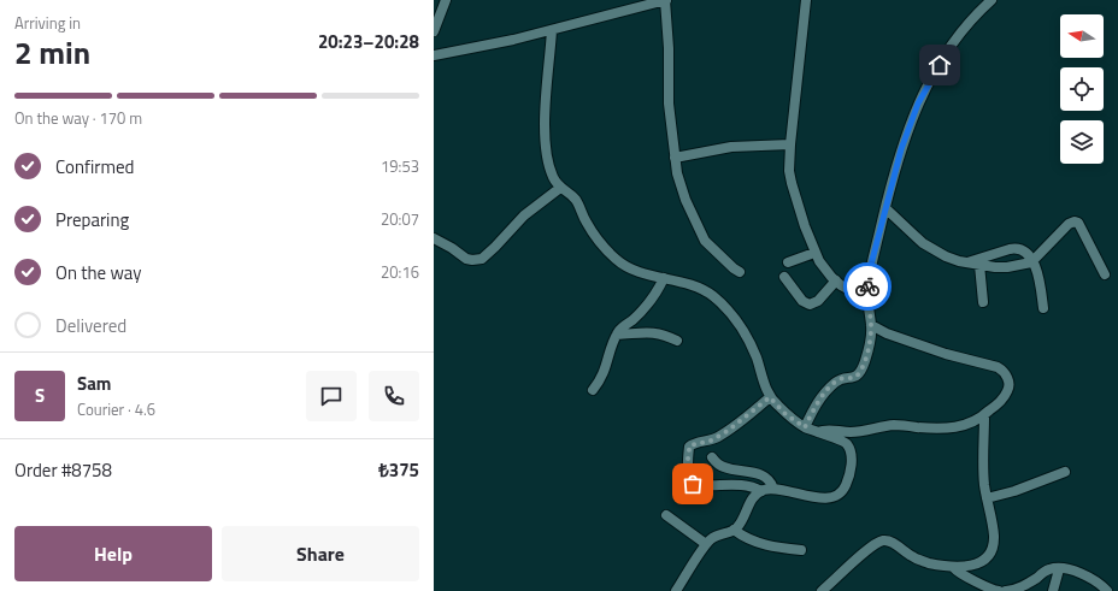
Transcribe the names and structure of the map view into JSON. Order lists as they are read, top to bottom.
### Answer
{
  "north": "left",
  "page": {
    "heading": ["2 min", "Arriving in", "20:23–20:28"],
    "panel": [
      "Sam",
      "Courier · 4.6",
      "Order #8758",
      "₺375"
    ],
    "bar": "On the way · 170 m",
    "list": [
      ["Confirmed", "19:53"],
      ["Preparing", "20:07"],
      ["On the way", "20:16"],
      "Delivered"
    ],
    "round": "S",
    "buttons": ["Help", "Share"]
  }
}
